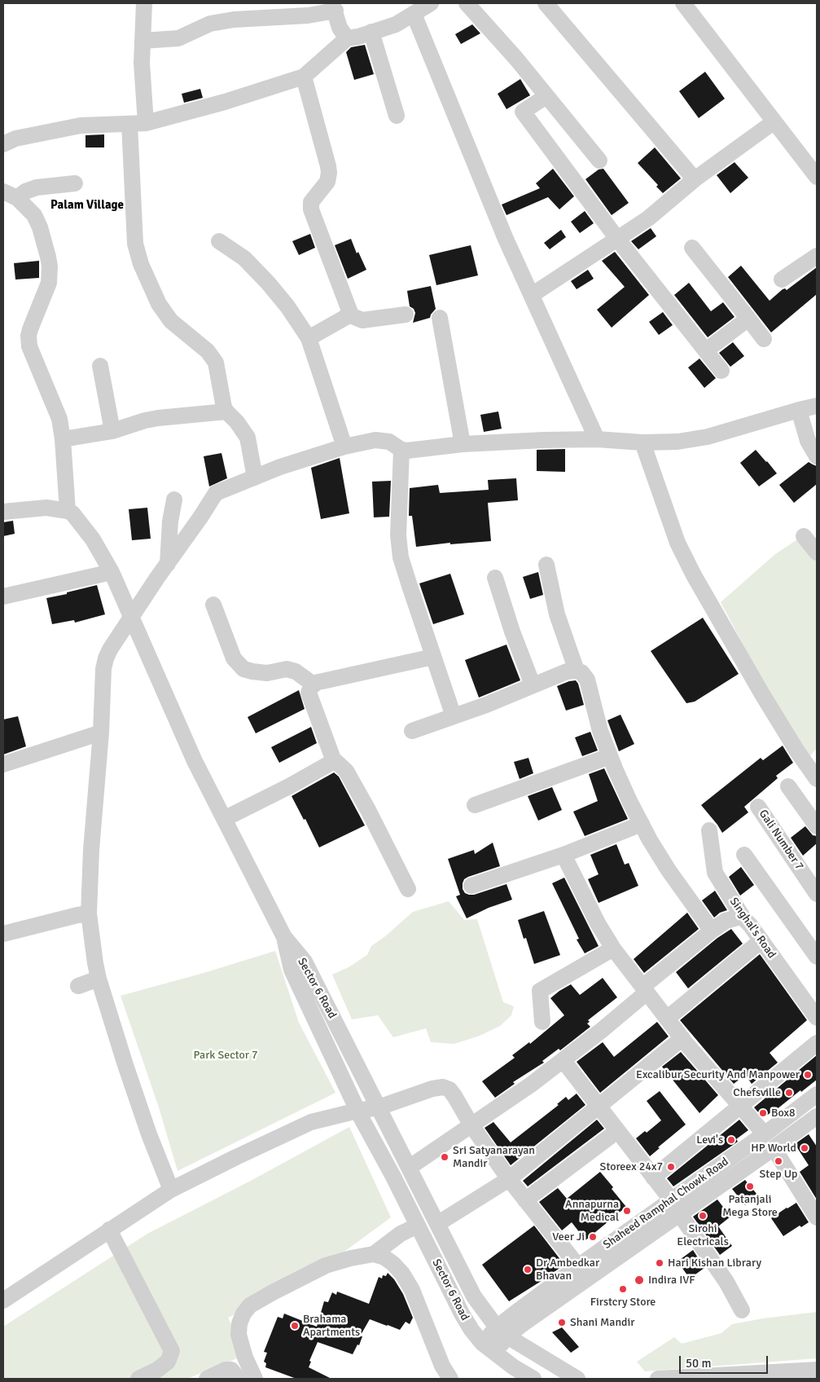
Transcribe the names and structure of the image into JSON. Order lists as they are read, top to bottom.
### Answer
{
  "streets": {
    "street": [
      "Gali Number 7",
      "Singhal's Road",
      "Sector 6 Road",
      "Shaheed Ramphal Chowk Road"
    ]
  },
  "crossings": [
    ["Sector 6 Road", "Shaheed Ramphal Chowk Road"]
  ],
  "districts": ["Palam Village"],
  "parks": ["Park Sector 7"],
  "places": [
    "Excalibur Security And Manpower",
    "Chefsville",
    "Box8",
    "Levi's",
    "HP World",
    "Sri Satyanarayan Mandir",
    "Step Up",
    "Storeex 24x7",
    "Patanjali Mega Store",
    "Annapurna Medical",
    "Sirohi Electricals",
    "Veer Ji",
    "Hari Kishan Library",
    "Dr Ambedkar Bhavan",
    "Indira IVF",
    "Firstcry Store",
    "Shani Mandir",
    "Brahama Apartments"
  ],
  "scale_bar": "50 m"
}
